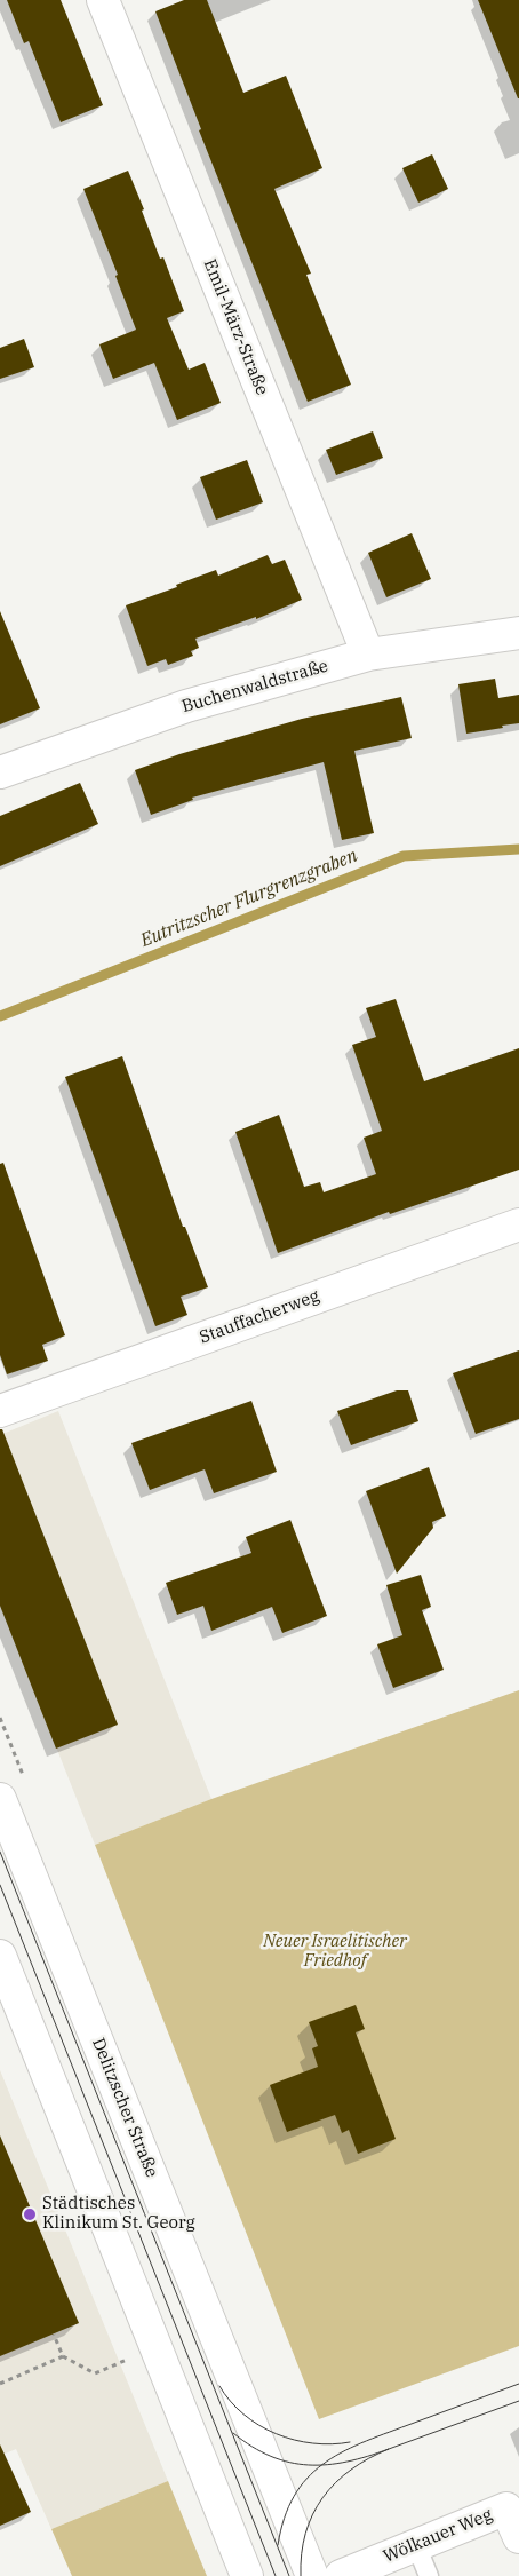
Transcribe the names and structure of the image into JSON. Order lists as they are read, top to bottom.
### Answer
{
  "streets": {
    "street": [
      "Emil-März-Straße",
      "Buchenwaldstraße",
      "Stauffacherweg",
      "Delitzscher Straße",
      "Wölkauer Weg"
    ]
  },
  "crossings": [
    ["Emil-März-Straße", "Buchenwaldstraße"]
  ],
  "water": ["Eutritzscher Flurgrenzgraben"],
  "parks": ["Neuer Israelitischer Friedhof"],
  "places": ["Städtisches Klinikum St. Georg"]
}
